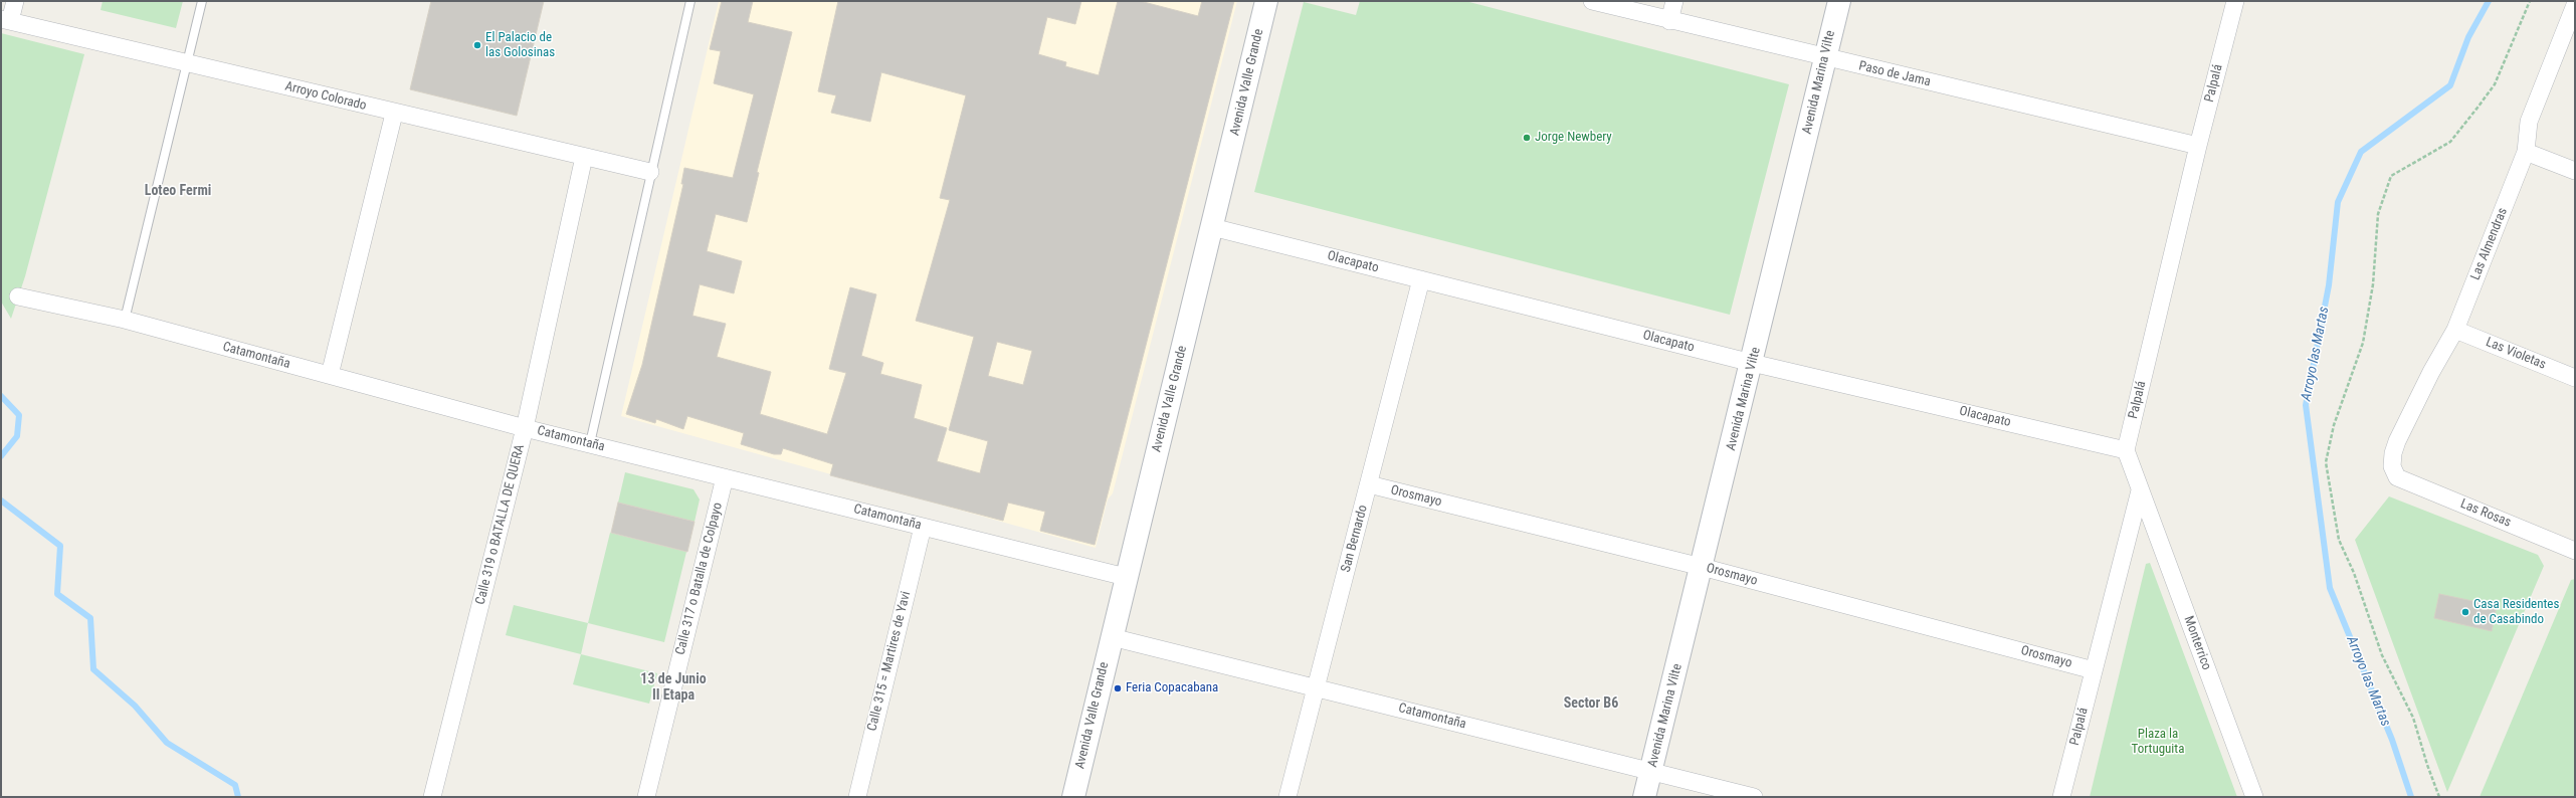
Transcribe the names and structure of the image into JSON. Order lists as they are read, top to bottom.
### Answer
{
  "streets": {
    "street": [
      "Paso de Jama",
      "Avenida Valle Grande",
      "Avenida Marina Vilte",
      "Palpalá",
      "Arroyo Colorado",
      "Las Almendras",
      "Olacapato",
      "Las Violetas",
      "Catamontaña",
      "Orosmayo",
      "Las Rosas",
      "Calle 319 o BATALLA DE QUERA",
      "San Bernardo",
      "Calle 317 o Batalla de Colpayo",
      "Monterrico",
      "Calle 315 = Martires de Yavi"
    ]
  },
  "crossings": [
    ["Paso de Jama", "Avenida Marina Vilte"],
    ["Paso de Jama", "Palpalá"],
    ["Avenida Valle Grande", "Olacapato"],
    ["Avenida Valle Grande", "Catamontaña"],
    ["Avenida Marina Vilte", "Olacapato"],
    ["Avenida Marina Vilte", "Catamontaña"],
    ["Avenida Marina Vilte", "Orosmayo"],
    ["Palpalá", "Olacapato"],
    ["Palpalá", "Orosmayo"],
    ["Palpalá", "Monterrico"],
    ["Arroyo Colorado", "Calle 319 o BATALLA DE QUERA"],
    ["Las Almendras", "Las Violetas"],
    ["Las Almendras", "Las Rosas"],
    ["Olacapato", "San Bernardo"],
    ["Catamontaña", "Calle 319 o BATALLA DE QUERA"],
    ["Catamontaña", "San Bernardo"],
    ["Catamontaña", "Calle 317 o Batalla de Colpayo"],
    ["Catamontaña", "Calle 315 = Martires de Yavi"],
    ["Orosmayo", "San Bernardo"]
  ],
  "districts": ["Loteo Fermi", "13 de Junio II Etapa", "Sector B6"],
  "water": ["Arroyo las Martas"],
  "parks": ["Plaza la Tortuguita"],
  "places": [
    "El Palacio de las Golosinas",
    "Jorge Newbery",
    "Casa Residentes de Casabindo",
    "Feria Copacabana"
  ]
}
